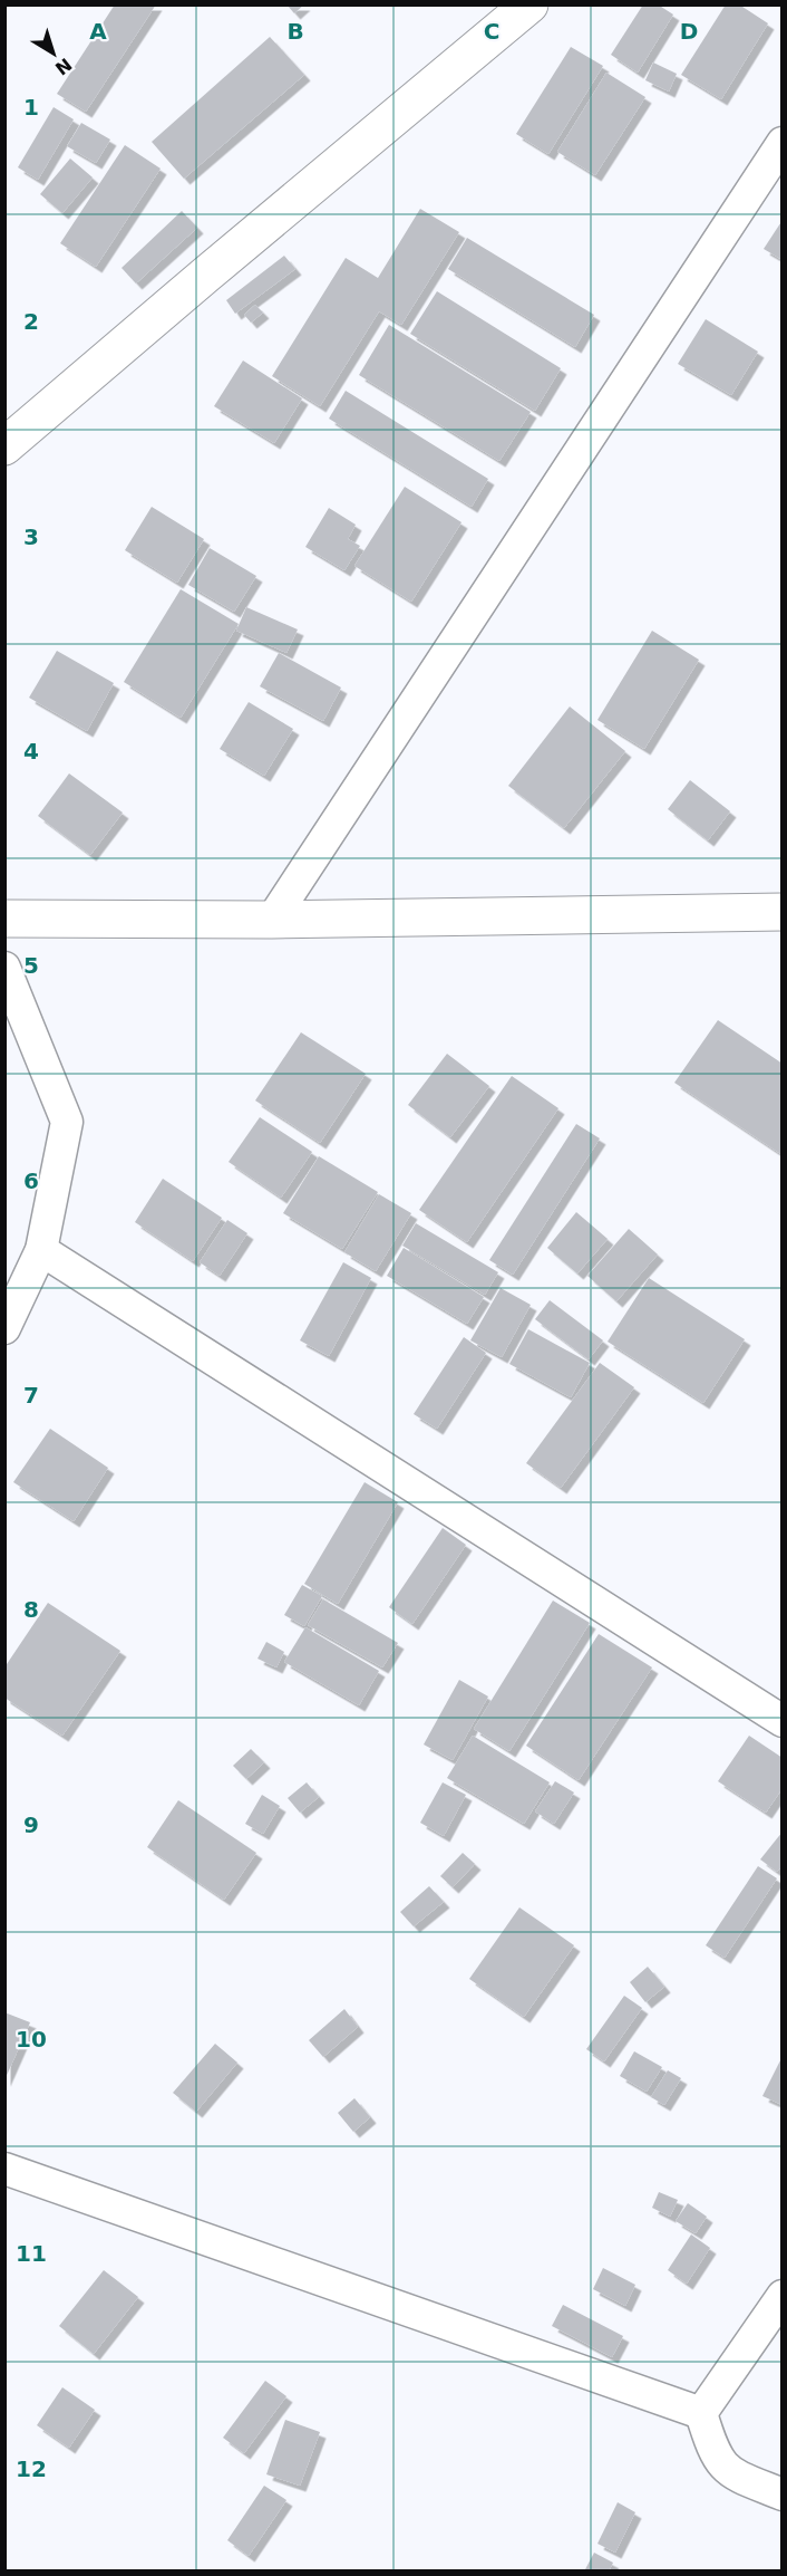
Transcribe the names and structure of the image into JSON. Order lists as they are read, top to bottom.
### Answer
{
  "north": "bottom right",
  "grid": {
    "columns": [
      "A",
      "B",
      "C",
      "D"
    ],
    "rows": [
      "1",
      "2",
      "3",
      "4",
      "5",
      "6",
      "7",
      "8",
      "9",
      "10",
      "11",
      "12"
    ]
  }
}
